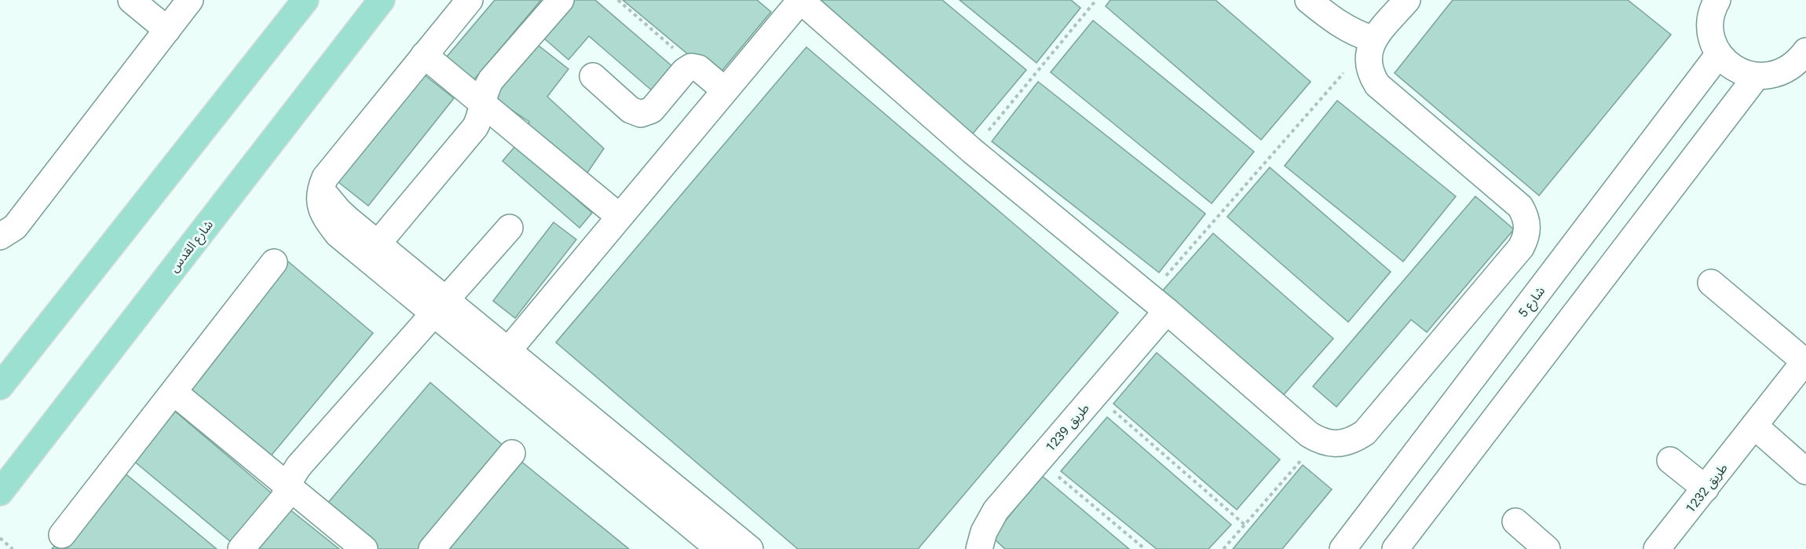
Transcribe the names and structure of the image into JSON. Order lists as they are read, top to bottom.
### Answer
{
  "streets": {
    "main road": ["شارع القدس"],
    "street": ["شارع 5", "طريق 1239", "طريق 1232"]
  }
}
